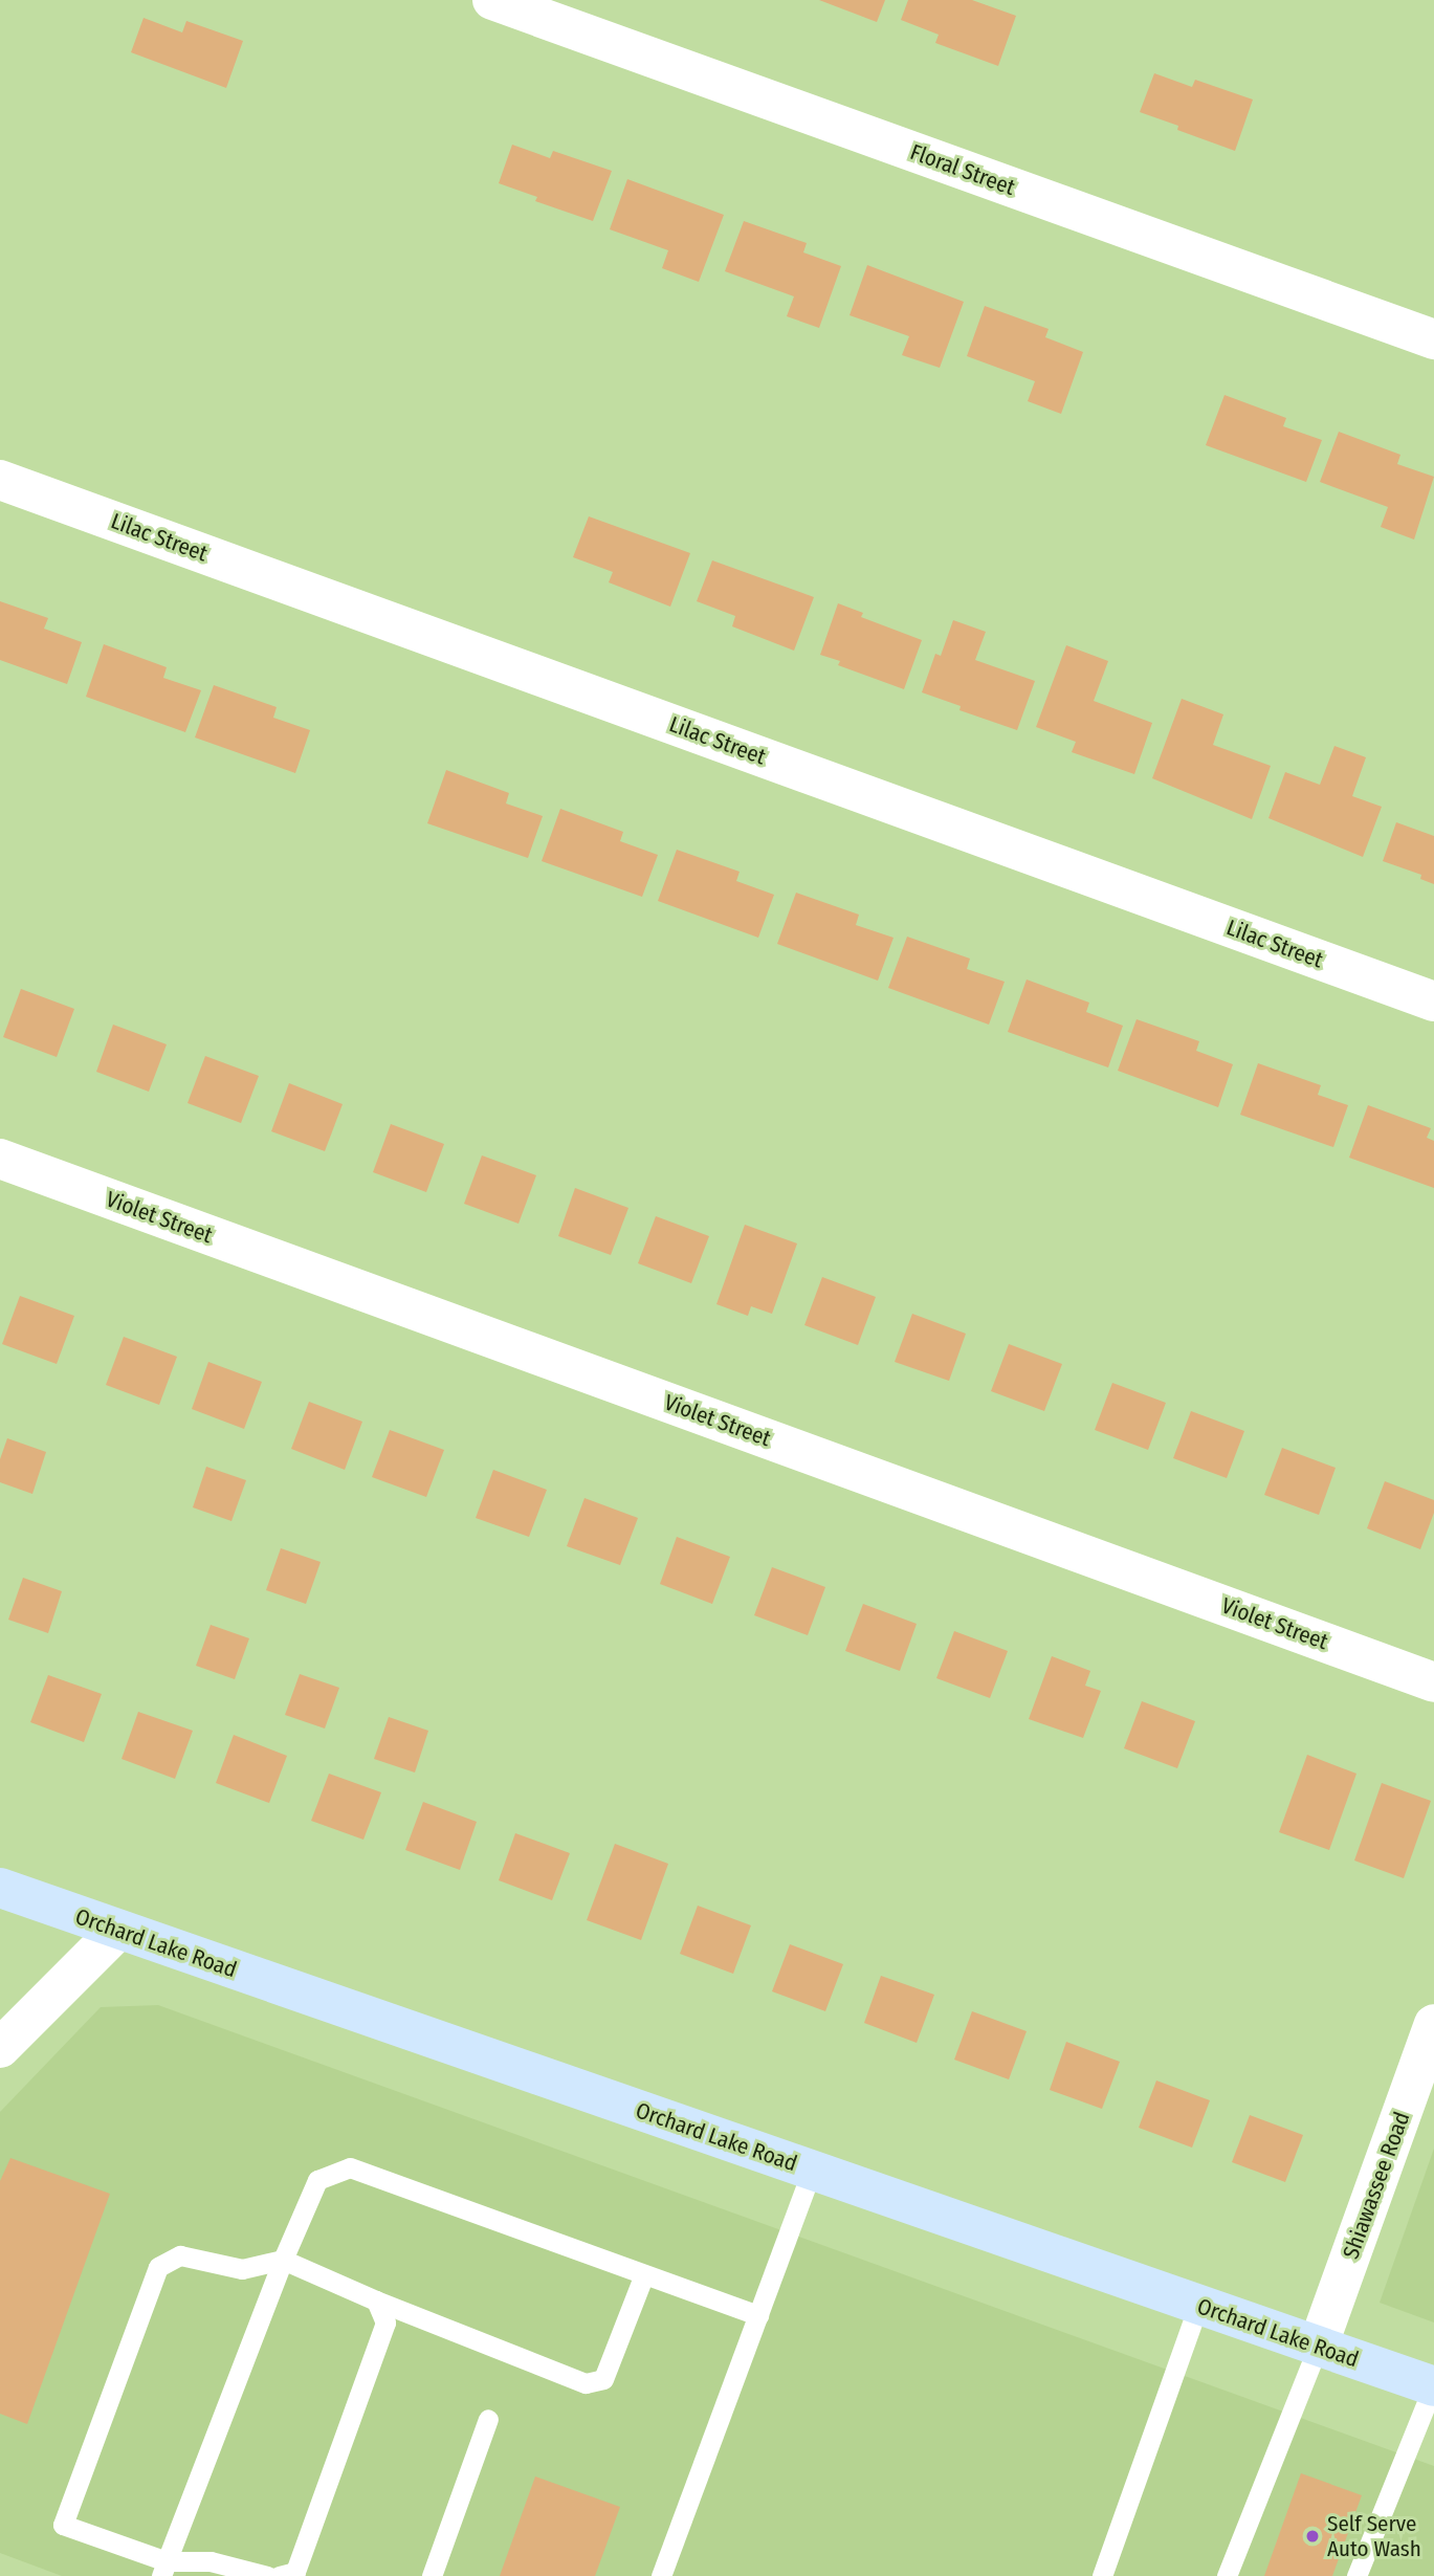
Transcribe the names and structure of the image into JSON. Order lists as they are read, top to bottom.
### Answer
{
  "streets": {
    "main road": ["Orchard Lake Road"],
    "street": [
      "Floral Street",
      "Lilac Street",
      "Violet Street",
      "Shiawassee Road"
    ]
  },
  "crossings": [
    ["Orchard Lake Road", "Shiawassee Road"]
  ],
  "places": ["Self Serve Auto Wash"]
}
